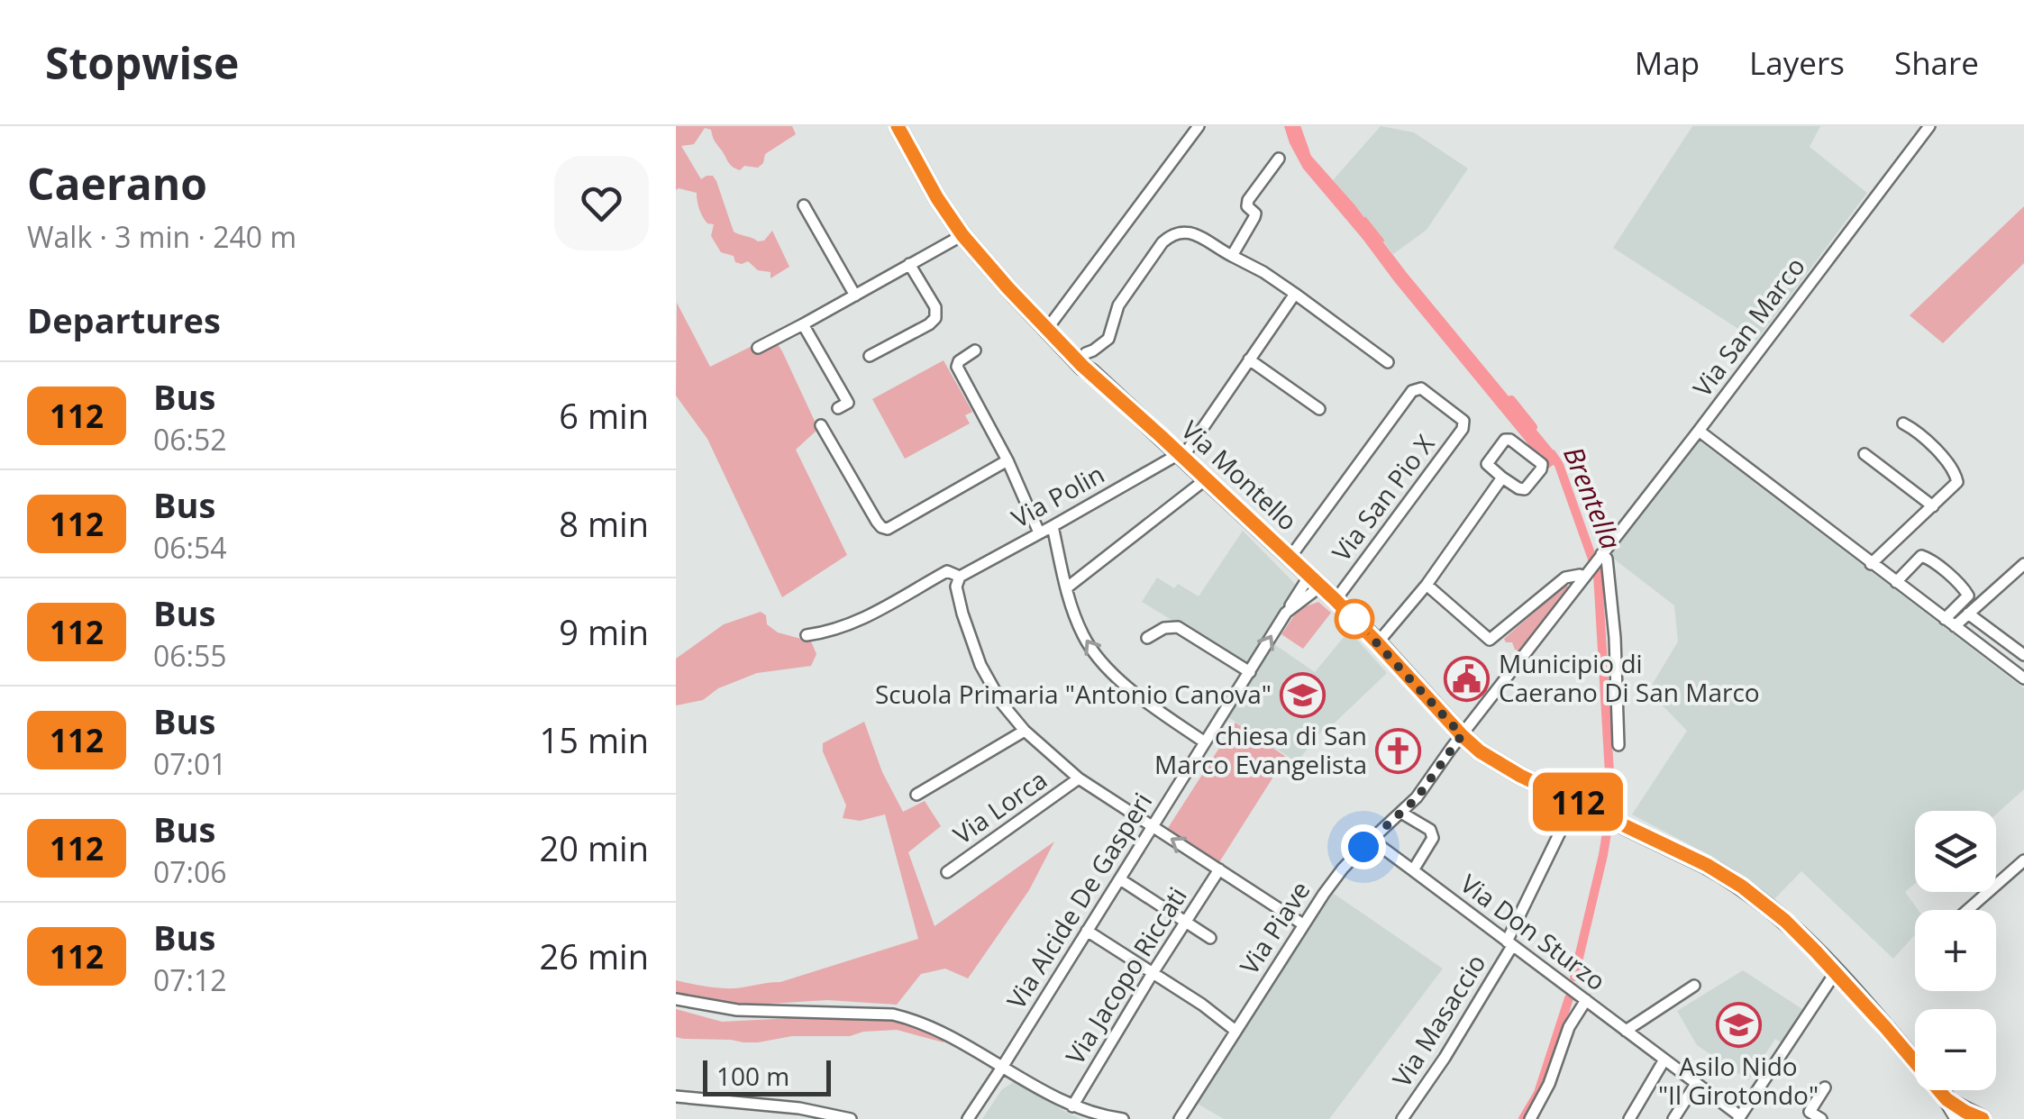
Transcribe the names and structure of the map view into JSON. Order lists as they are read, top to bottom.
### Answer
{
  "streets": {
    "main road": ["Via Montello"],
    "street": [
      "Via San Marco",
      "Via Polin",
      "Via San Pio X",
      "Via Lorca",
      "Via Alcide De Gasperi",
      "Via Piave",
      "Via Don Sturzo",
      "Via Jacopo Riccati",
      "Via Masaccio"
    ]
  },
  "crossings": [
    ["Via San Marco", "Via Piave"],
    ["Via Montello", "Via Polin"],
    ["Via Montello", "Via San Pio X"],
    ["Via Montello", "Via Alcide De Gasperi"],
    ["Via Montello", "Via Piave"],
    ["Via Montello", "Via Masaccio"],
    ["Via Piave", "Via Don Sturzo"],
    ["Via Don Sturzo", "Via Masaccio"]
  ],
  "water": ["Brentella"],
  "places": {
    "public building": ["Municipio di Caerano Di San Marco"],
    "school or university": ["Scuola Primaria \"Antonio Canova\"", "Asilo Nido \"Il Girotondo\""],
    "church": ["chiesa di San Marco Evangelista"]
  },
  "lines": ["bus line 112"],
  "scale_bar": "100 m",
  "page": {
    "header": "Stopwise",
    "nav": ["Map", "Layers", "Share"],
    "heading": [
      ["Caerano", "Walk · 3 min · 240 m"],
      "Departures"
    ],
    "on_map": "112",
    "list": [
      {
        "mark": "112",
        "name": "Bus",
        "note": "06:52",
        "value": "6 min"
      },
      {
        "mark": "112",
        "name": "Bus",
        "note": "06:54",
        "value": "8 min"
      },
      {
        "mark": "112",
        "name": "Bus",
        "note": "06:55",
        "value": "9 min"
      },
      {
        "mark": "112",
        "name": "Bus",
        "note": "07:01",
        "value": "15 min"
      },
      {
        "mark": "112",
        "name": "Bus",
        "note": "07:06",
        "value": "20 min"
      },
      {
        "mark": "112",
        "name": "Bus",
        "note": "07:12",
        "value": "26 min"
      }
    ],
    "map_buttons": ["+", "−"],
    "scale": "100 m"
  }
}
